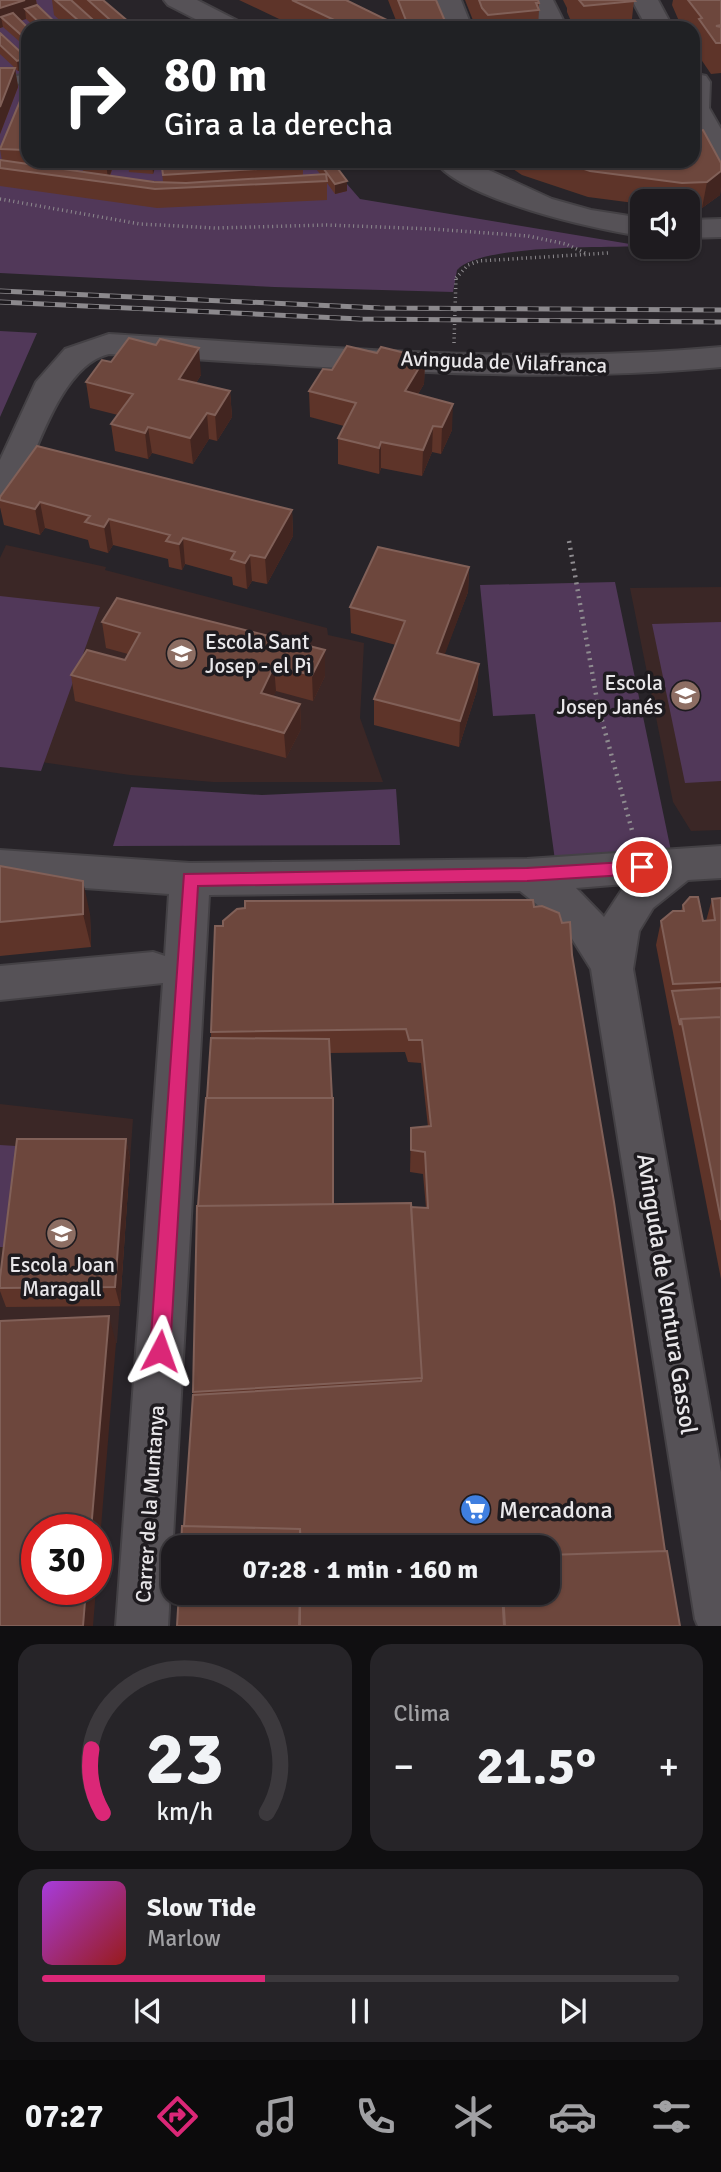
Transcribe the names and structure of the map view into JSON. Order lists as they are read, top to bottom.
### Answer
{
  "streets": {
    "street": ["Avinguda de Vilafranca", "Avinguda de Ventura Gassol", "Carrer de la Muntanya"]
  },
  "places": {
    "school or university": ["Escola Sant Josep - el Pi", "Escola Josep Janés", "Escola Joan Maragall"],
    "supermarket": ["Mercadona"]
  },
  "page": {
    "turn": ["80 m", "Gira a la derecha"],
    "limit": "30",
    "trip": "07:28 · 1 min · 160 m",
    "tile": "Clima",
    "heat": ["−", "21.5°", "+"],
    "song": ["Slow Tide", "Marlow"],
    "tabs": "07:27",
    "gauge": ["23", "km/h"]
  }
}
